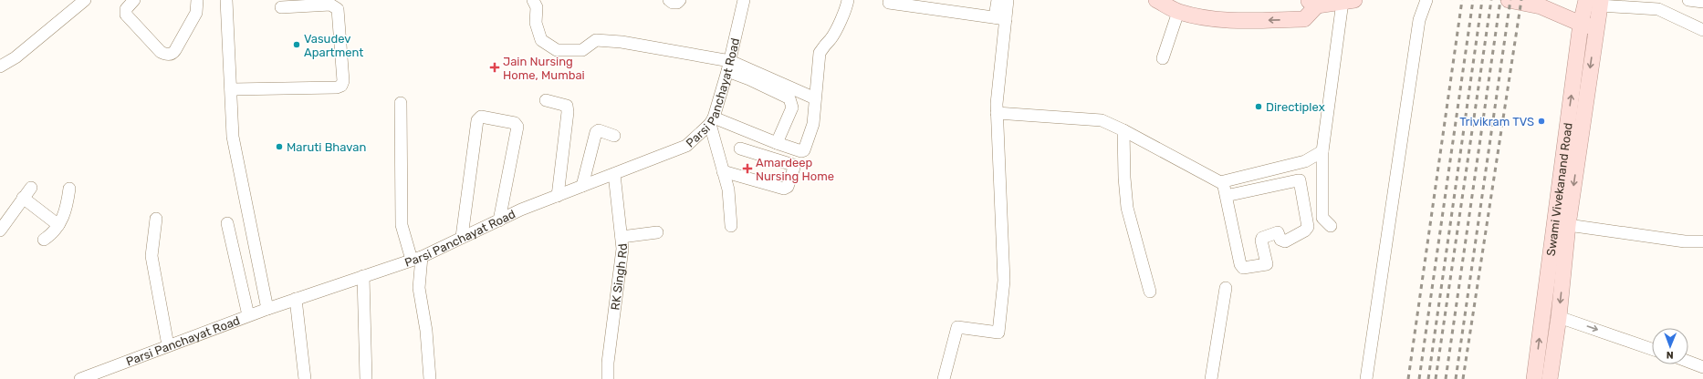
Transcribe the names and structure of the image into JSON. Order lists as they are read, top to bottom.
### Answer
{
  "streets": {
    "main road": ["Swami Vivekanand Road"],
    "street": ["Parsi Panchayat Road", "RK Singh Rd"]
  },
  "crossings": [
    ["Parsi Panchayat Road", "RK Singh Rd"]
  ],
  "places": {
    "other": [
      "Vasudev Apartment",
      "Directiplex",
      "Trivikram TVS",
      "Maruti Bhavan"
    ],
    "health": ["Jain Nursing Home, Mumbai", "Amardeep Nursing Home"]
  },
  "north": "bottom"
}
